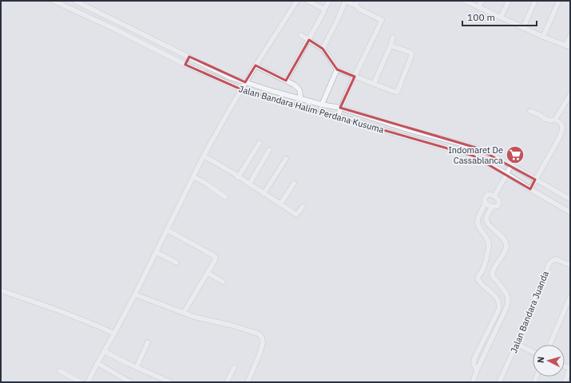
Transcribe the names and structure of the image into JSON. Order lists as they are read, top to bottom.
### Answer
{
  "streets": {
    "street": ["Jalan Bandara Halim Perdana Kusuma", "Jalan Bandara Juanda"]
  },
  "places": {
    "supermarket": ["Indomaret De Cassablanca"]
  },
  "scale_bar": "100 m",
  "north": "left"
}
